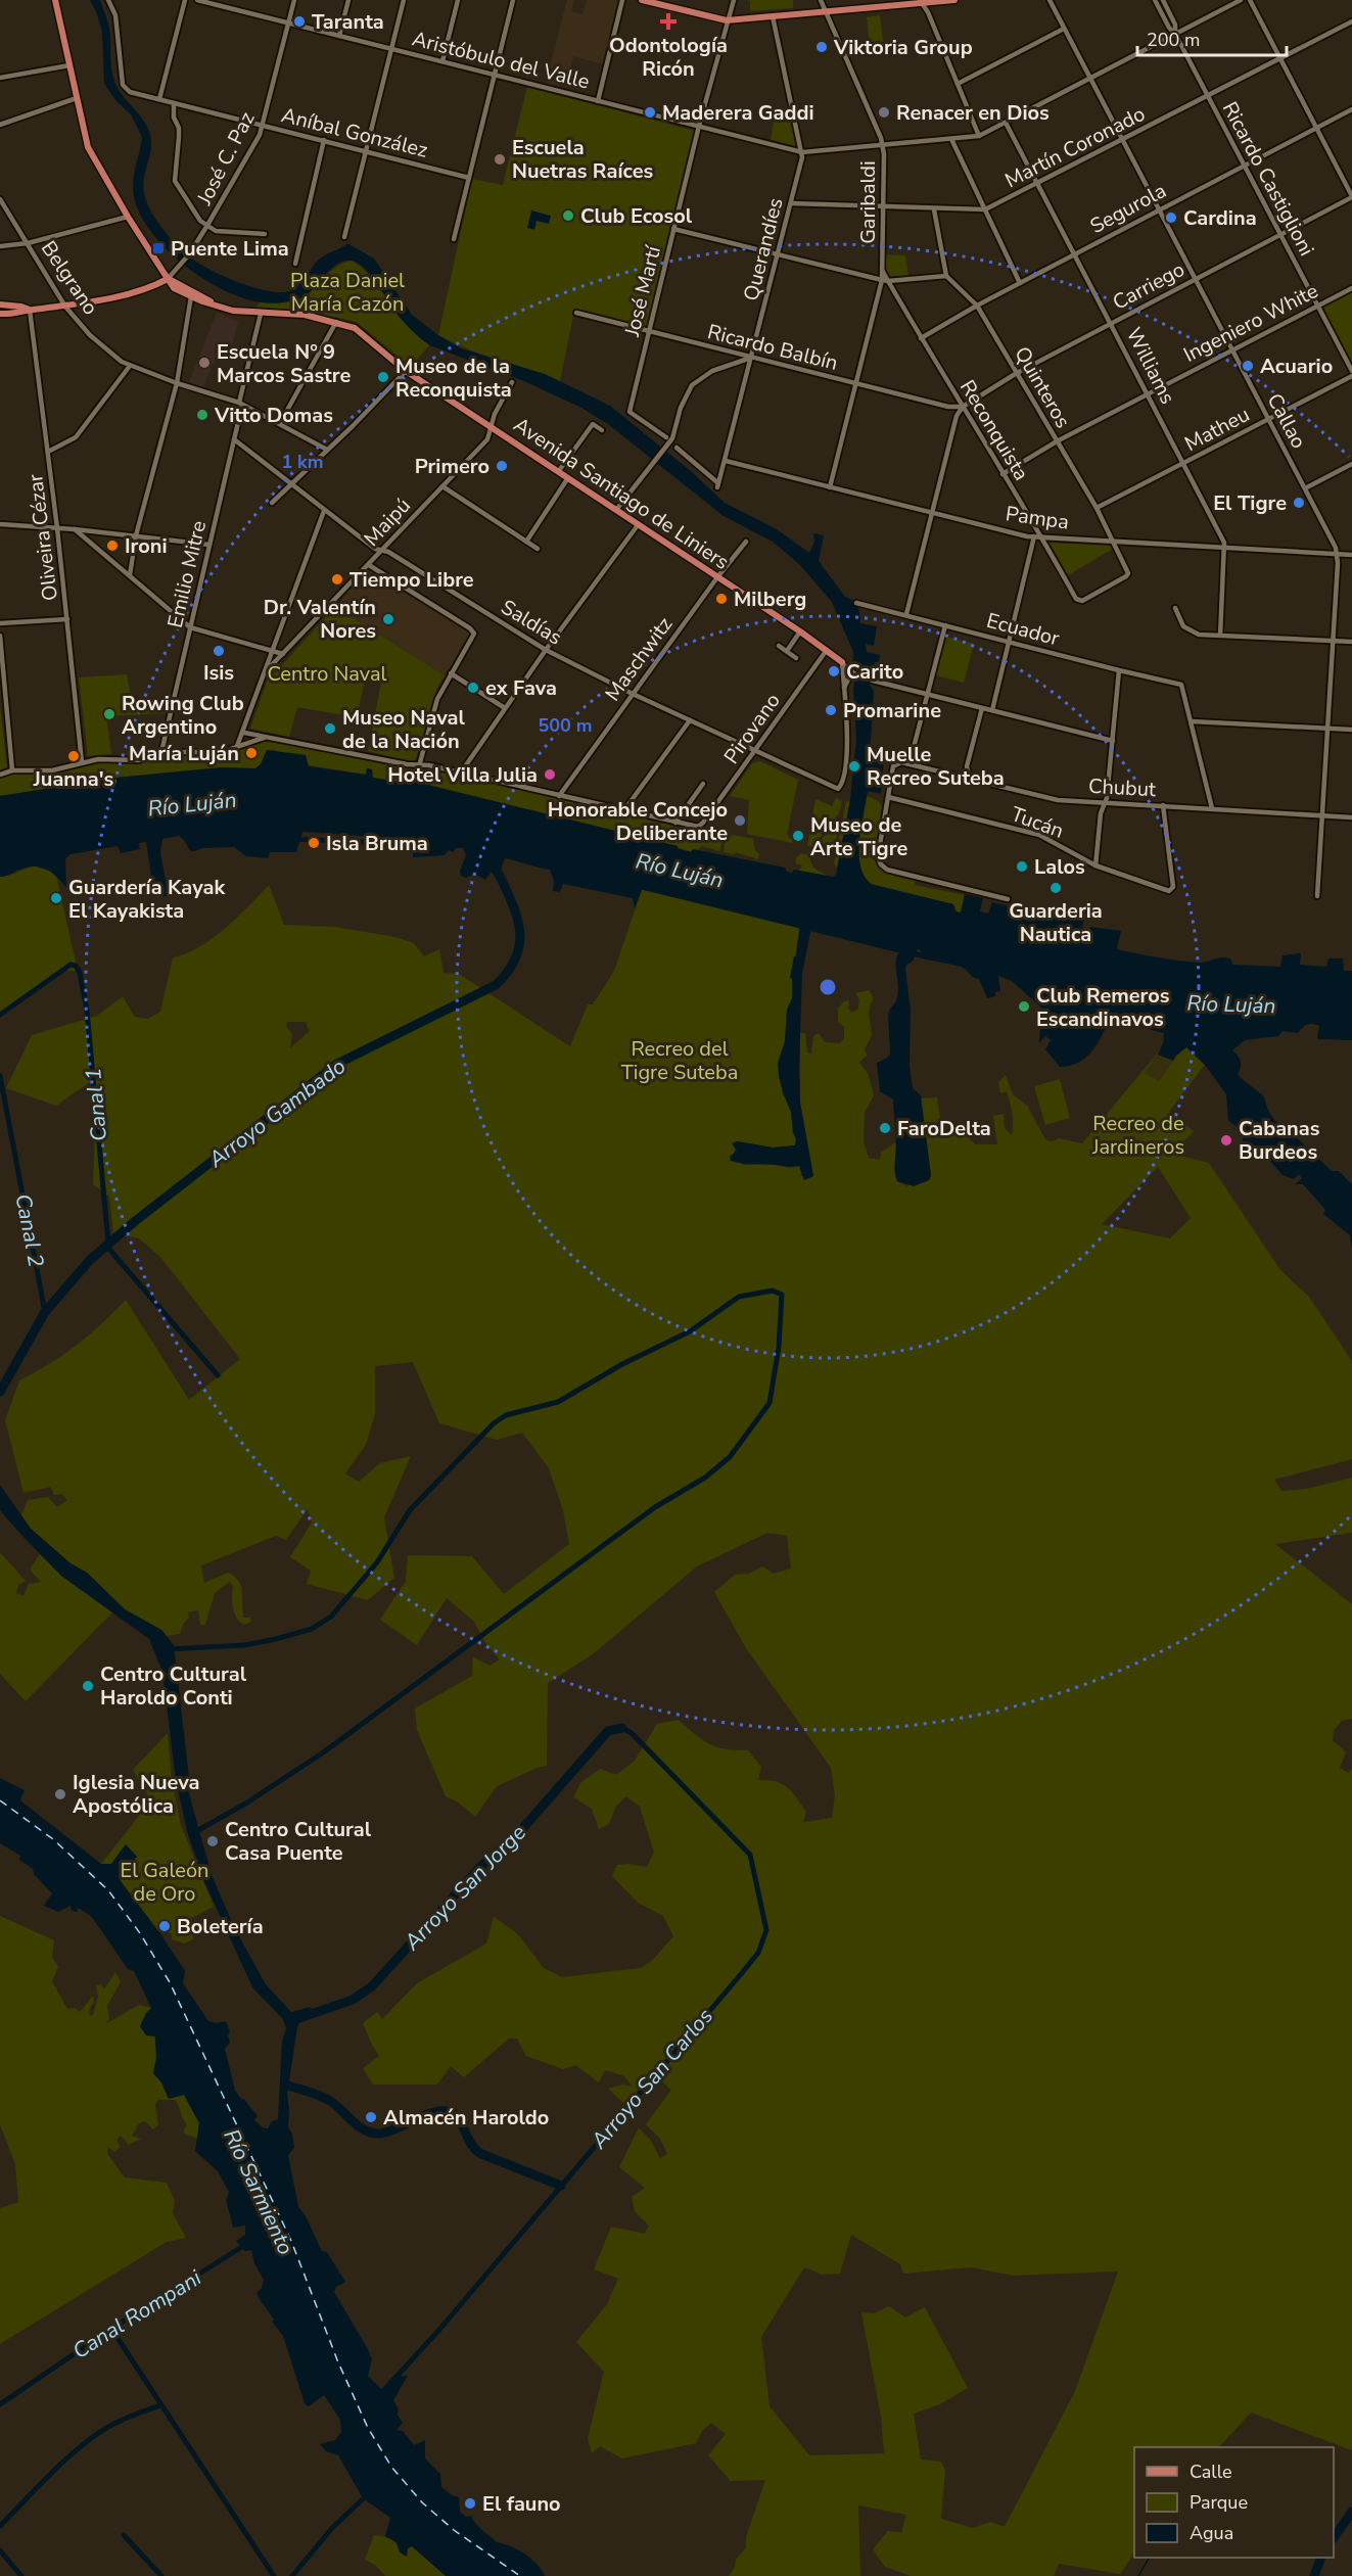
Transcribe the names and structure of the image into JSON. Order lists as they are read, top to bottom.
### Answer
{
  "streets": {
    "main road": ["Avenida Santiago de Liniers"],
    "street": [
      "Aristóbulo del Valle",
      "Aníbal González",
      "Martín Coronado",
      "José C. Paz",
      "Ricardo Castiglioni",
      "Garibaldi",
      "Segurola",
      "Querandíes",
      "Belgrano",
      "Carriego",
      "José Martí",
      "Ingeniero White",
      "Ricardo Balbín",
      "Williams",
      "Quinteros",
      "Callao",
      "Matheu",
      "Reconquista",
      "Pampa",
      "Maipú",
      "Oliveira Cézar",
      "Emilio Mitre",
      "Saldías",
      "Ecuador",
      "Maschwitz",
      "Pirovano",
      "Chubut",
      "Tucán"
    ]
  },
  "crossings": [
    ["Aristóbulo del Valle", "José C. Paz"],
    ["Aristóbulo del Valle", "Ricardo Castiglioni"],
    ["Aristóbulo del Valle", "Garibaldi"],
    ["Aristóbulo del Valle", "Querandíes"],
    ["Aristóbulo del Valle", "José Martí"],
    ["Aristóbulo del Valle", "Williams"],
    ["Aristóbulo del Valle", "Callao"],
    ["Aníbal González", "José C. Paz"],
    ["Martín Coronado", "Ricardo Castiglioni"],
    ["Martín Coronado", "Garibaldi"],
    ["Martín Coronado", "Querandíes"],
    ["Martín Coronado", "Williams"],
    ["Martín Coronado", "Callao"],
    ["José C. Paz", "Avenida Santiago de Liniers"],
    ["Ricardo Castiglioni", "Segurola"],
    ["Ricardo Castiglioni", "Carriego"],
    ["Ricardo Castiglioni", "Ingeniero White"],
    ["Garibaldi", "Ricardo Balbín"],
    ["Garibaldi", "Reconquista"],
    ["Garibaldi", "Pampa"],
    ["Segurola", "Williams"],
    ["Segurola", "Quinteros"],
    ["Segurola", "Callao"],
    ["Segurola", "Reconquista"],
    ["Querandíes", "Ricardo Balbín"],
    ["Querandíes", "Pampa"],
    ["Belgrano", "Emilio Mitre"],
    ["Carriego", "Ricardo Balbín"],
    ["Carriego", "Williams"],
    ["Carriego", "Quinteros"],
    ["Carriego", "Callao"],
    ["Carriego", "Reconquista"],
    ["José Martí", "Ricardo Balbín"],
    ["Ingeniero White", "Williams"],
    ["Ingeniero White", "Quinteros"],
    ["Ingeniero White", "Callao"],
    ["Ingeniero White", "Reconquista"],
    ["Ricardo Balbín", "Reconquista"],
    ["Williams", "Matheu"],
    ["Williams", "Pampa"],
    ["Quinteros", "Matheu"],
    ["Quinteros", "Reconquista"],
    ["Quinteros", "Pampa"],
    ["Callao", "Matheu"],
    ["Callao", "Pampa"],
    ["Callao", "Chubut"],
    ["Reconquista", "Pampa"],
    ["Avenida Santiago de Liniers", "Maipú"],
    ["Avenida Santiago de Liniers", "Emilio Mitre"],
    ["Avenida Santiago de Liniers", "Maschwitz"],
    ["Avenida Santiago de Liniers", "Pirovano"],
    ["Maipú", "Saldías"],
    ["Emilio Mitre", "Saldías"],
    ["Saldías", "Maschwitz"],
    ["Saldías", "Pirovano"],
    ["Chubut", "Tucán"]
  ],
  "water": [
    "Río Luján",
    "Canal 1",
    "Arroyo Gambado",
    "Canal 2",
    "Arroyo San Jorge",
    "Arroyo San Carlos",
    "Río Sarmiento",
    "Canal Rompani"
  ],
  "parks": [
    "Plaza Daniel María Cazón",
    "Centro Naval",
    "Recreo del Tigre Suteba",
    "Recreo de Jardineros",
    "El Galeón de Oro"
  ],
  "places": {
    "other": [
      "Taranta",
      "Viktoria Group",
      "Maderera Gaddi",
      "Renacer en Dios",
      "Escuela Nuetras Raíces",
      "Club Ecosol",
      "Cardina",
      "Escuela N° 9 Marcos Sastre",
      "Acuario",
      "Museo de la Reconquista",
      "Vitto Domas",
      "Primero",
      "El Tigre",
      "Ironi",
      "Tiempo Libre",
      "Milberg",
      "Dr. Valentín Nores",
      "Isis",
      "Carito",
      "ex Fava",
      "Promarine",
      "Rowing Club Argentino",
      "Museo Naval de la Nación",
      "María Luján",
      "Juanna's",
      "Muelle Recreo Suteba",
      "Hotel Villa Julia",
      "Honorable Concejo Deliberante",
      "Museo de Arte Tigre",
      "Isla Bruma",
      "Lalos",
      "Guarderia Nautica",
      "Guardería Kayak El Kayakista",
      "Club Remeros Escandinavos",
      "FaroDelta",
      "Cabanas Burdeos",
      "Centro Cultural Haroldo Conti",
      "Iglesia Nueva Apostólica",
      "Centro Cultural Casa Puente",
      "Boletería",
      "Almacén Haroldo",
      "El fauno"
    ],
    "health": ["Odontología Ricón"],
    "transit": ["Puente Lima"]
  },
  "legend": ["Calle", "Parque", "Agua"],
  "scale_bar": "200 m",
  "rings": ["1 km", "500 m"]
}
